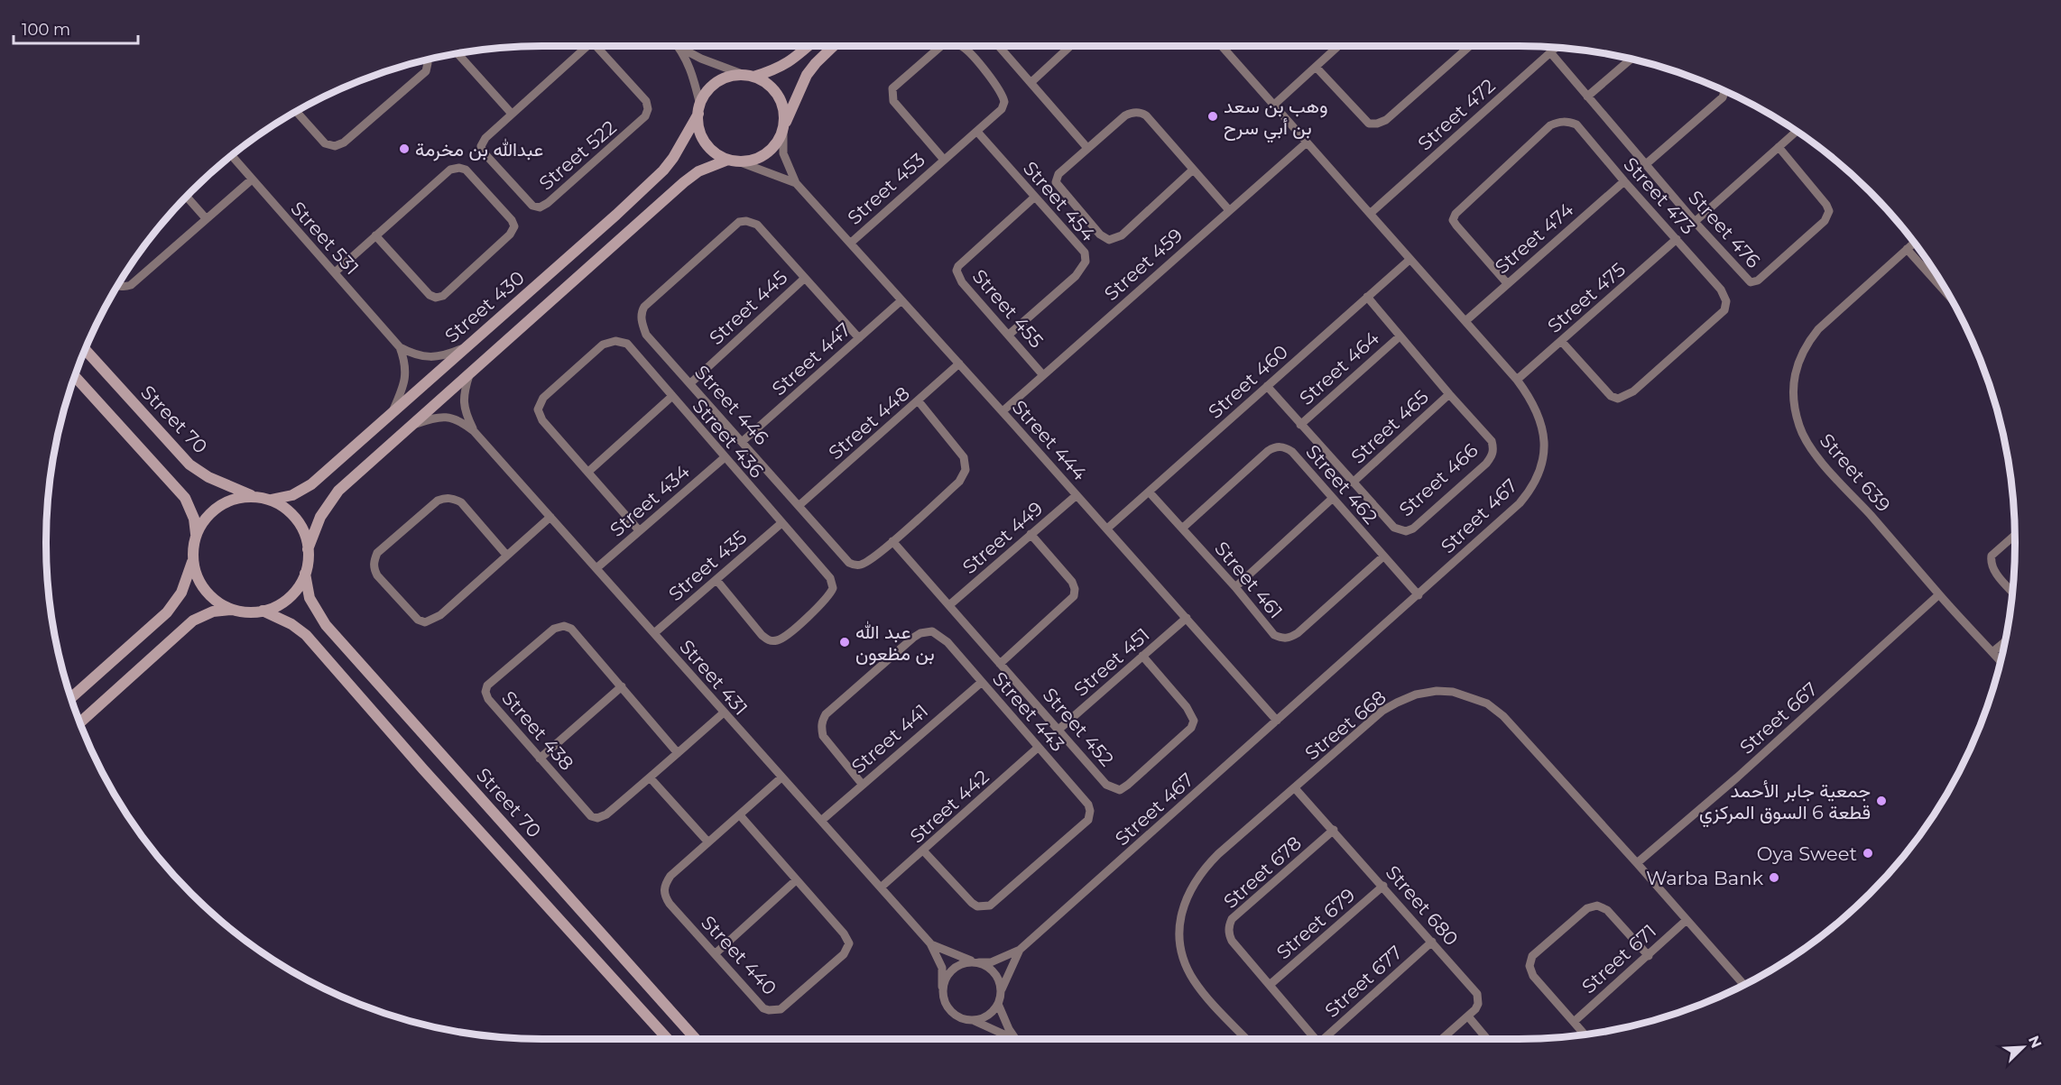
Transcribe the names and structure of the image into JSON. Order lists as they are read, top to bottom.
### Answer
{
  "streets": {
    "main road": ["Street 430", "Street 70"],
    "street": [
      "Street 472",
      "Street 522",
      "Street 453",
      "Street 473",
      "Street 454",
      "Street 476",
      "Street 531",
      "Street 474",
      "Street 459",
      "Street 475",
      "Street 445",
      "Street 455",
      "Street 447",
      "Street 464",
      "Street 460",
      "Street 446",
      "Street 448",
      "Street 465",
      "Street 436",
      "Street 444",
      "Street 639",
      "Street 466",
      "Street 462",
      "Street 434",
      "Street 467",
      "Street 449",
      "Street 435",
      "Street 461",
      "Street 451",
      "Street 431",
      "Street 443",
      "Street 667",
      "Street 668",
      "Street 452",
      "Street 438",
      "Street 441",
      "Street 442",
      "Street 678",
      "Street 680",
      "Street 679",
      "Street 440",
      "Street 671",
      "Street 677"
    ]
  },
  "crossings": [
    ["Street 472", "Street 476"],
    ["Street 472", "Street 467"],
    ["Street 453", "Street 454"],
    ["Street 453", "Street 444"],
    ["Street 473", "Street 474"],
    ["Street 473", "Street 475"],
    ["Street 454", "Street 455"],
    ["Street 531", "Street 430"],
    ["Street 474", "Street 467"],
    ["Street 459", "Street 455"],
    ["Street 459", "Street 444"],
    ["Street 459", "Street 467"],
    ["Street 475", "Street 467"],
    ["Street 430", "Street 70"],
    ["Street 430", "Street 444"],
    ["Street 430", "Street 431"],
    ["Street 445", "Street 446"],
    ["Street 447", "Street 446"],
    ["Street 447", "Street 444"],
    ["Street 464", "Street 466"],
    ["Street 460", "Street 444"],
    ["Street 460", "Street 466"],
    ["Street 460", "Street 467"],
    ["Street 460", "Street 461"],
    ["Street 446", "Street 448"],
    ["Street 446", "Street 452"],
    ["Street 448", "Street 444"],
    ["Street 465", "Street 466"],
    ["Street 436", "Street 434"],
    ["Street 436", "Street 435"],
    ["Street 444", "Street 467"],
    ["Street 444", "Street 449"],
    ["Street 444", "Street 451"],
    ["Street 639", "Street 667"],
    ["Street 462", "Street 467"],
    ["Street 462", "Street 461"],
    ["Street 434", "Street 431"],
    ["Street 467", "Street 431"],
    ["Street 449", "Street 452"],
    ["Street 435", "Street 431"],
    ["Street 451", "Street 452"],
    ["Street 431", "Street 438"],
    ["Street 431", "Street 441"],
    ["Street 431", "Street 442"],
    ["Street 431", "Street 440"],
    ["Street 443", "Street 441"],
    ["Street 443", "Street 442"],
    ["Street 667", "Street 668"],
    ["Street 668", "Street 680"],
    ["Street 668", "Street 671"],
    ["Street 678", "Street 680"],
    ["Street 678", "Street 679"],
    ["Street 680", "Street 679"],
    ["Street 680", "Street 677"]
  ],
  "places": [
    "وهب بن سعد بن أبي سرح",
    "عبدالله بن مخرمة",
    "عبد الله بن مظعون",
    "جمعية جابر الأحمد قطعة 6 السوق المركزي",
    "Oya Sweet",
    "Warba Bank"
  ],
  "scale_bar": "100 m",
  "north": "top right"
}
